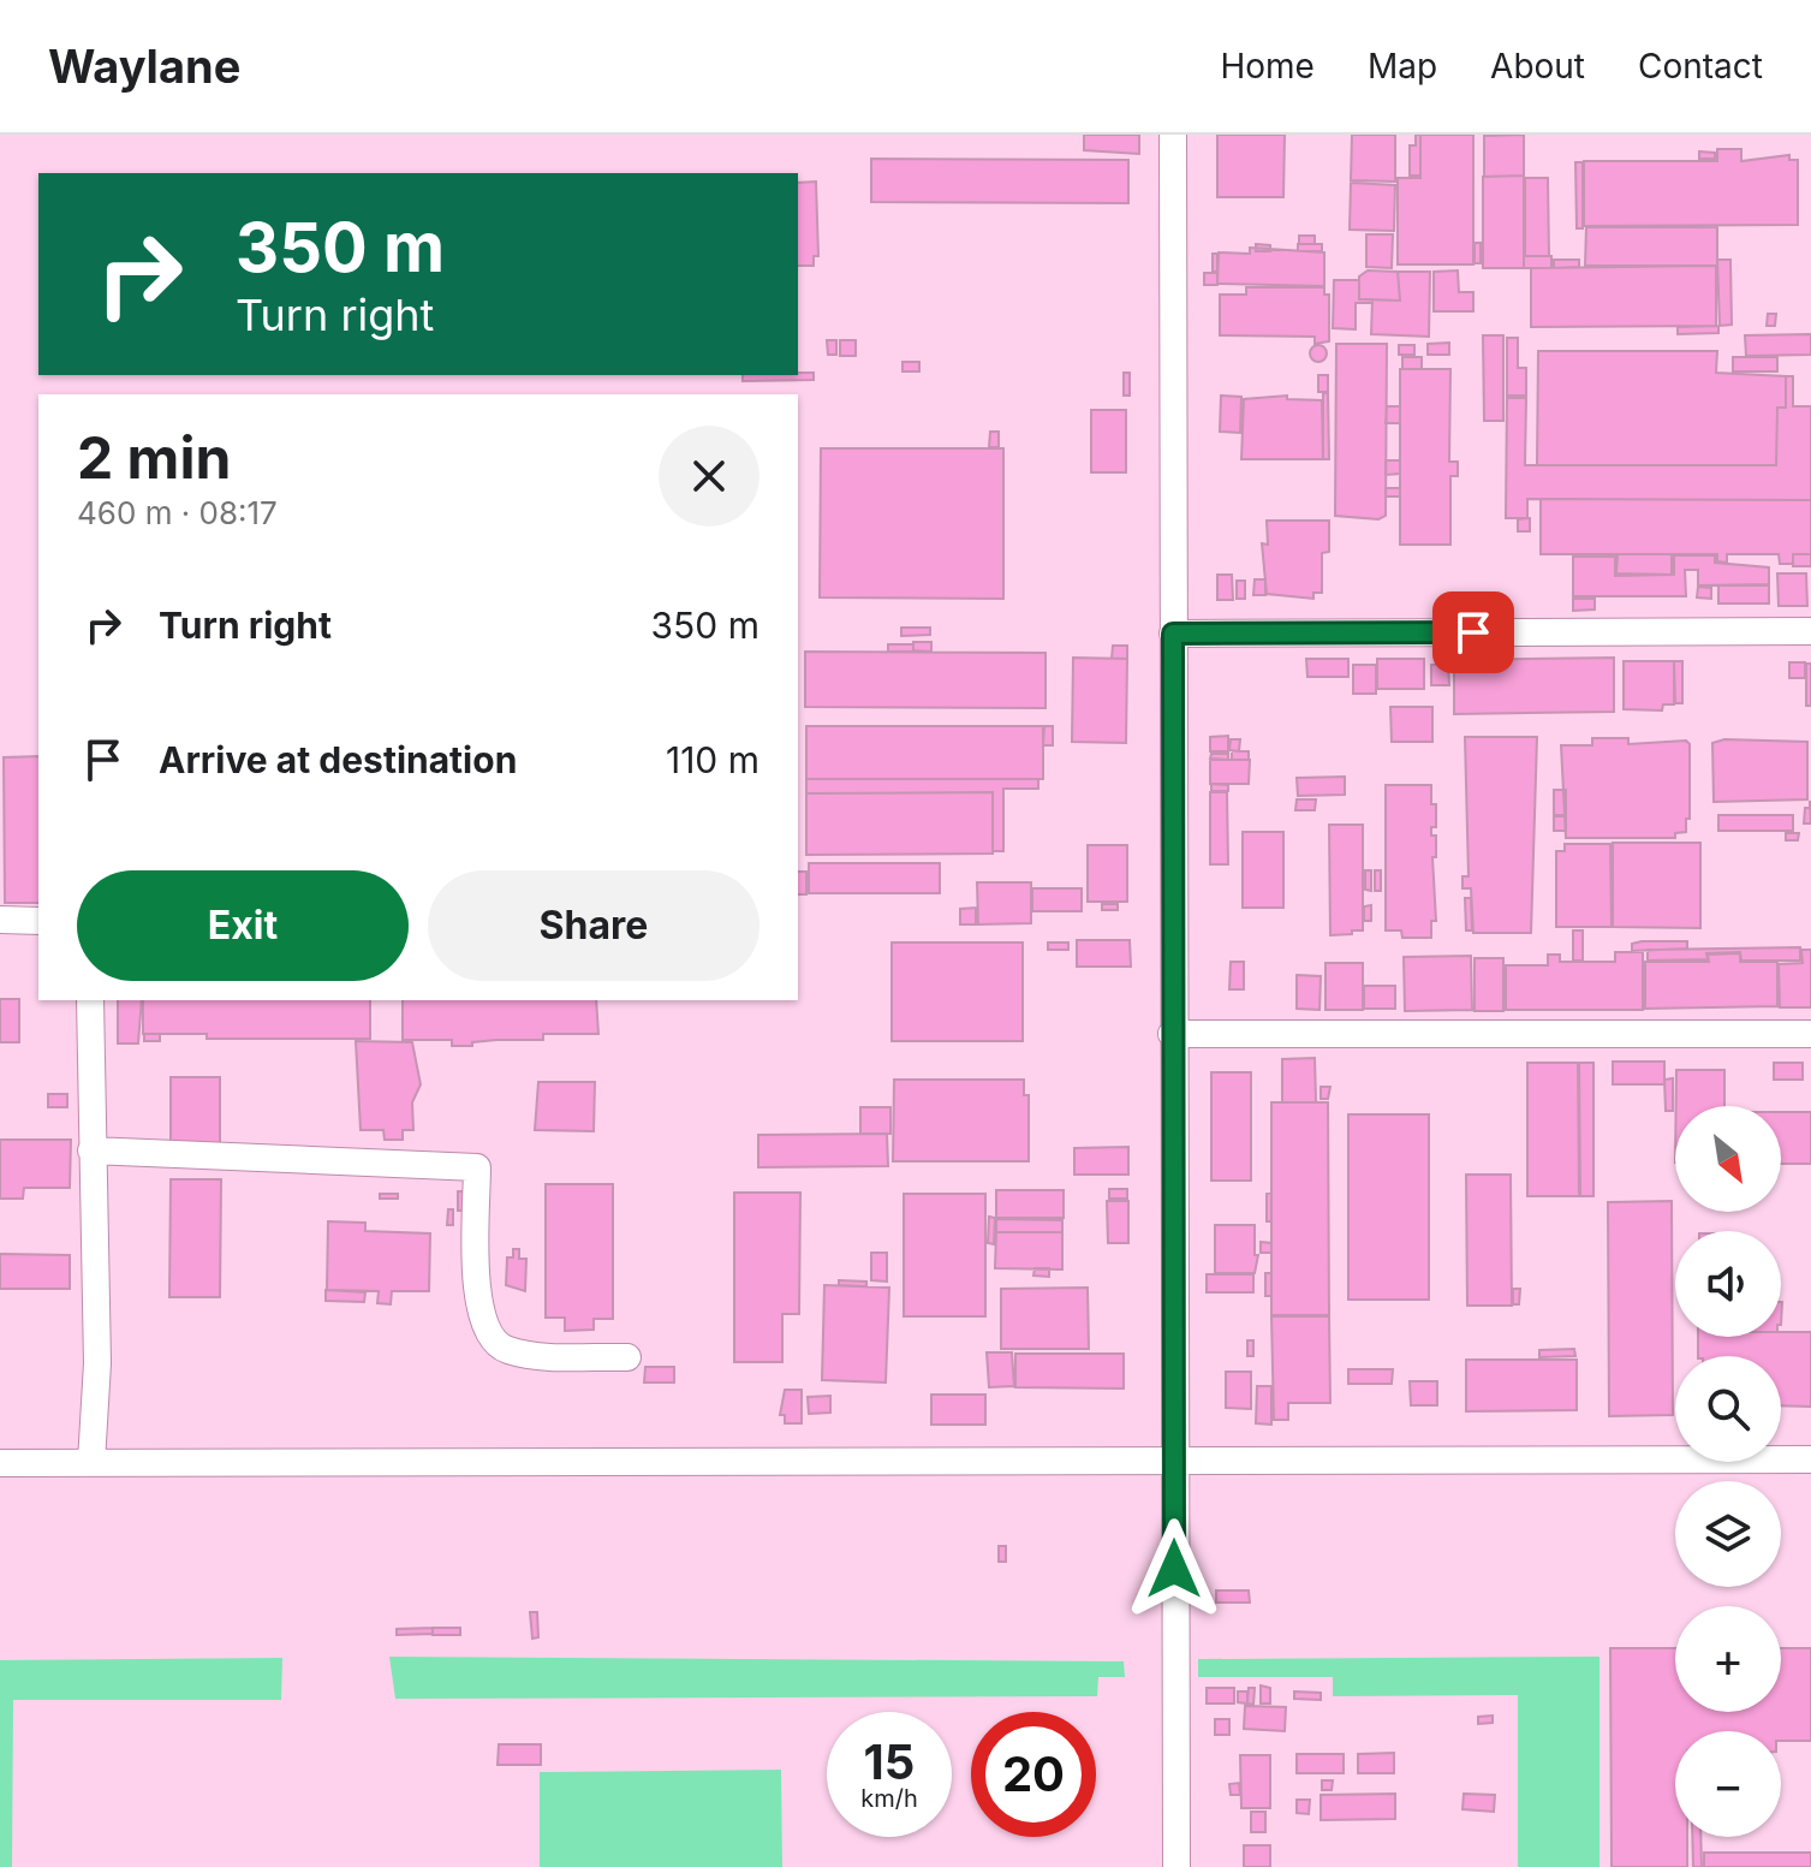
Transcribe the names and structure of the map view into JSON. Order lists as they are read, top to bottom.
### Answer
{
  "north": "bottom right",
  "page": {
    "header": "Waylane",
    "nav": [
      "Home",
      "Map",
      "About",
      "Contact"
    ],
    "turn": ["350 m", "Turn right"],
    "heading": ["2 min", "460 m · 08:17"],
    "list": [
      {
        "name": "Turn right",
        "value": "350 m"
      },
      {
        "name": "Arrive at destination",
        "value": "110 m"
      }
    ],
    "buttons": ["Exit", "Share"],
    "map_buttons": ["+", "−"],
    "speed": "15 km/h",
    "limit": "20"
  }
}
